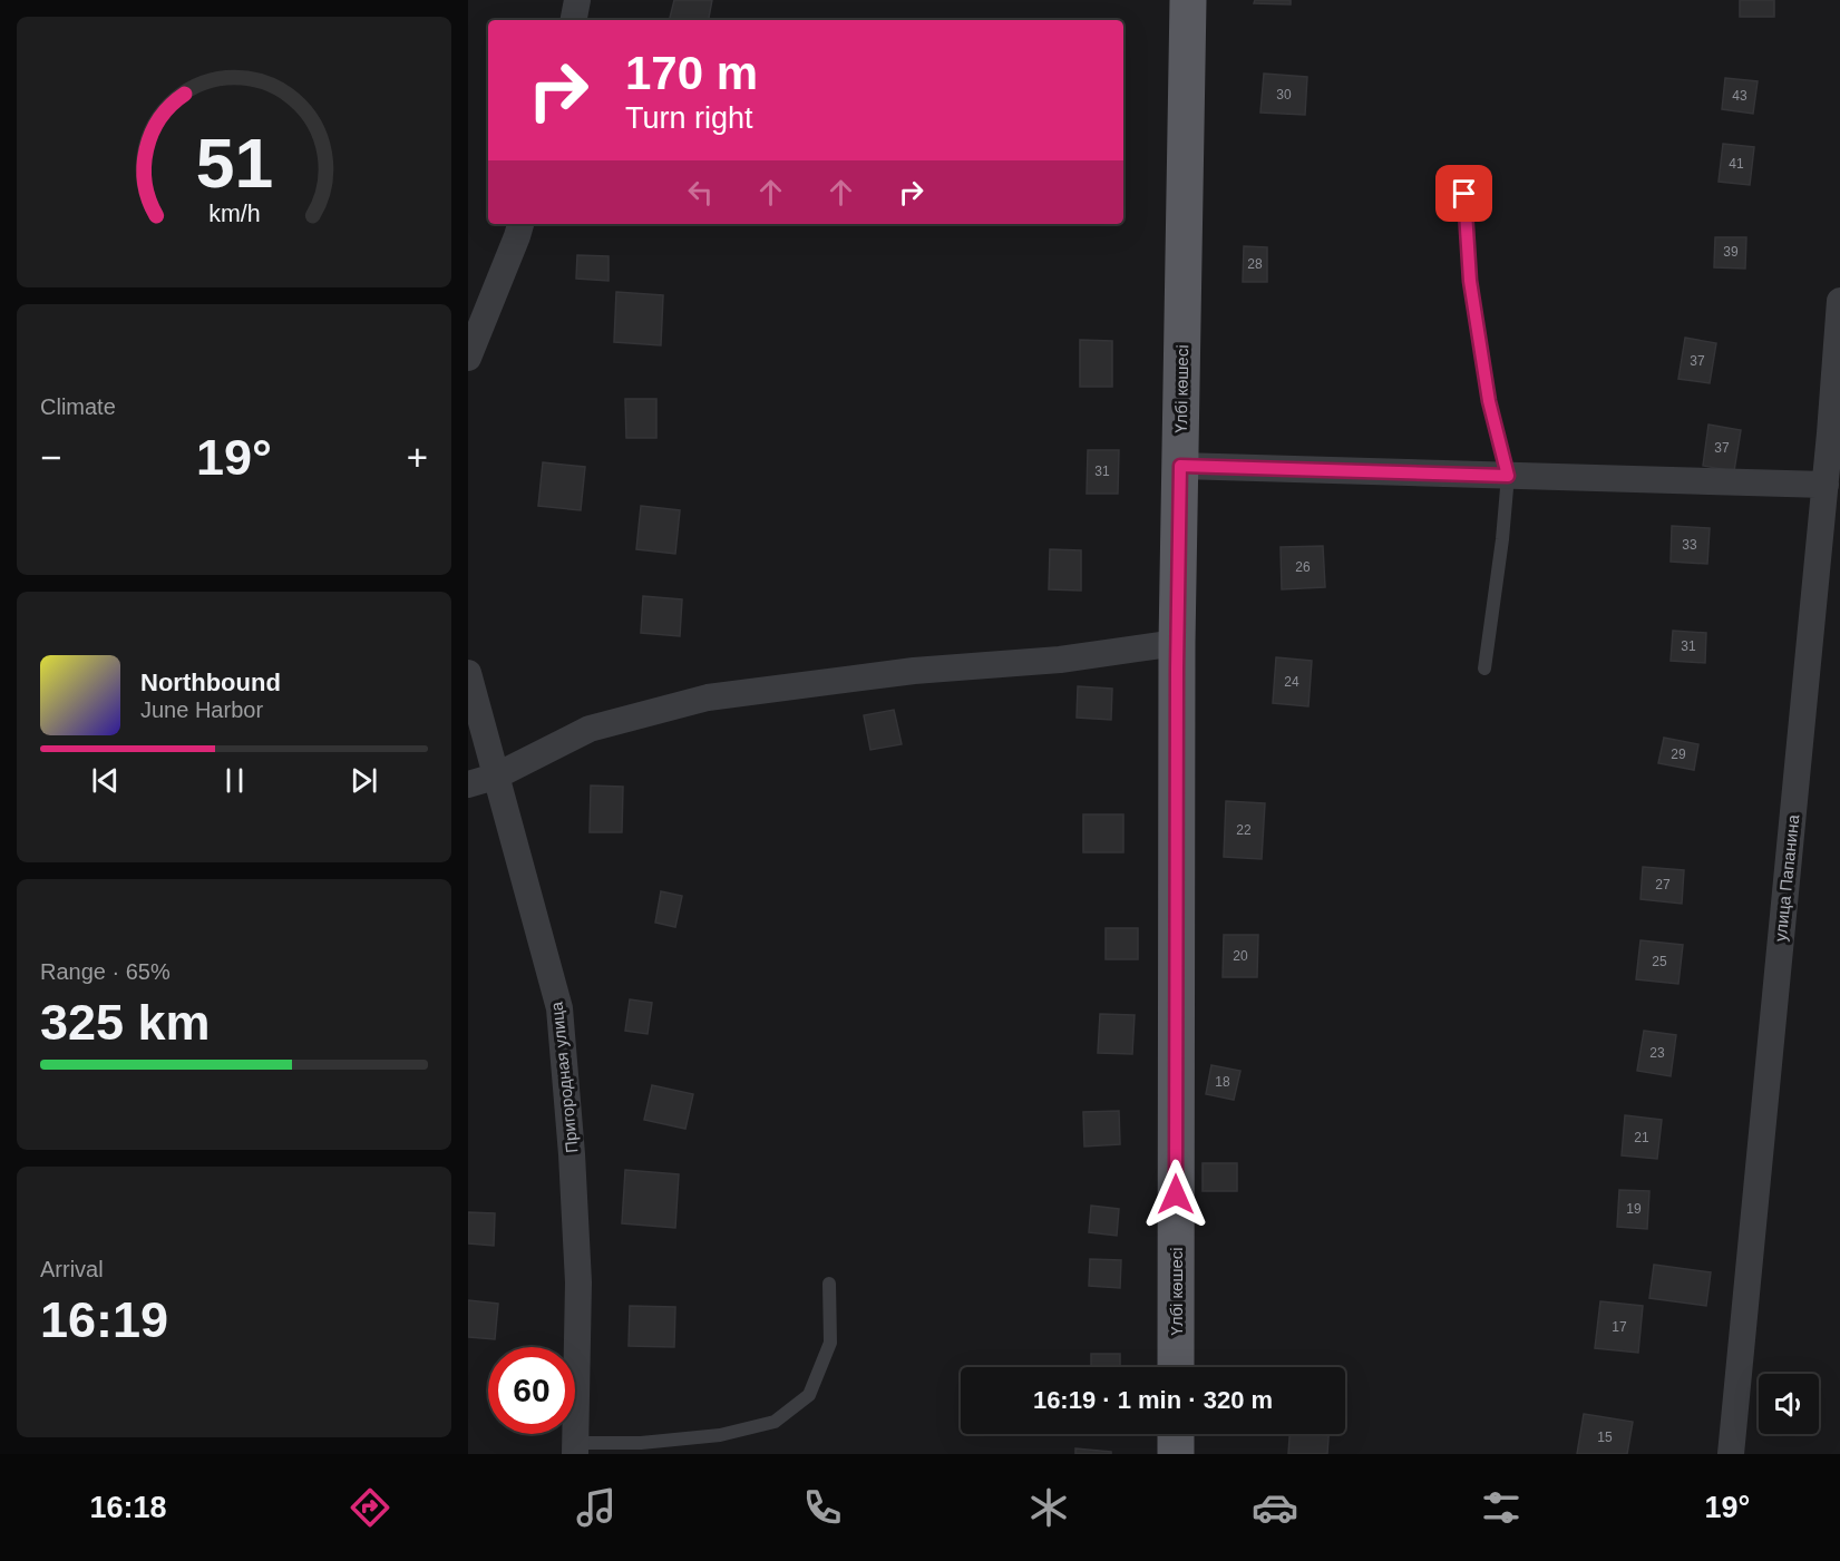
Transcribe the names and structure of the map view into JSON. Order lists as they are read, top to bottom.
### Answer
{
  "streets": {
    "main road": ["Үлбі көшесі"],
    "street": ["улица Папанина", "Пригородная улица"]
  },
  "house_numbers": [
    "30",
    "43",
    "41",
    "39",
    "28",
    "37",
    "37",
    "31",
    "33",
    "26",
    "31",
    "24",
    "29",
    "22",
    "27",
    "20",
    "25",
    "23",
    "18",
    "21",
    "19",
    "17",
    "15"
  ],
  "page": {
    "turn": ["170 m", "Turn right"],
    "tile": [
      "Climate",
      ["Range · 65%", "325 km"],
      ["Arrival", "16:19"]
    ],
    "heat": ["−", "19°", "+"],
    "song": ["Northbound", "June Harbor"],
    "limit": "60",
    "trip": "16:19 · 1 min · 320 m",
    "tabs": ["16:18", "19°"],
    "gauge": ["51", "km/h"]
  }
}
